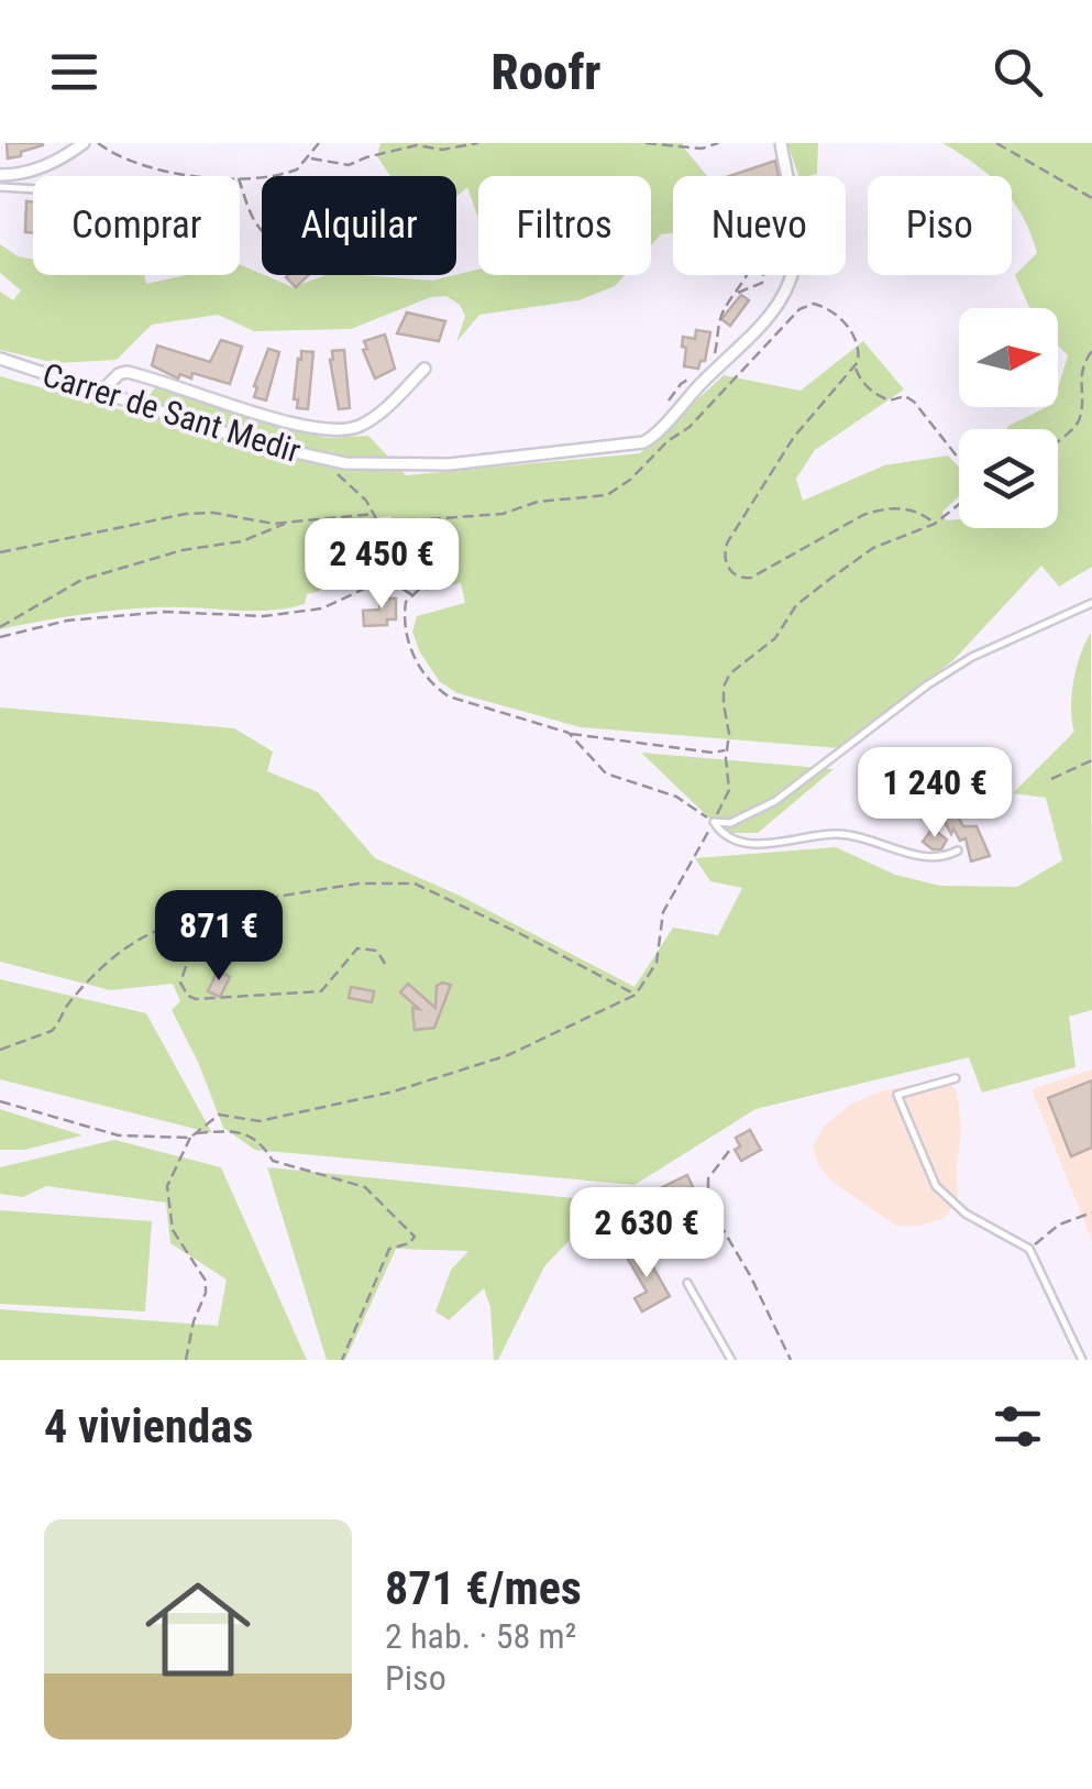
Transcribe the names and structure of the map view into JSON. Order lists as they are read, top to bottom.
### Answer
{
  "streets": {
    "street": ["Carrer de Sant Medir"]
  },
  "north": "right",
  "page": {
    "header": "Roofr",
    "chip": [
      "Comprar",
      "Alquilar",
      "Filtros",
      "Nuevo",
      "Piso"
    ],
    "price": [
      "2 450 €",
      "1 240 €",
      "871 €",
      "2 630 €"
    ],
    "heading": "4 viviendas",
    "list": [
      {
        "name": "871 €/mes",
        "note": "2 hab. · 58 m² · Piso"
      }
    ]
  }
}
